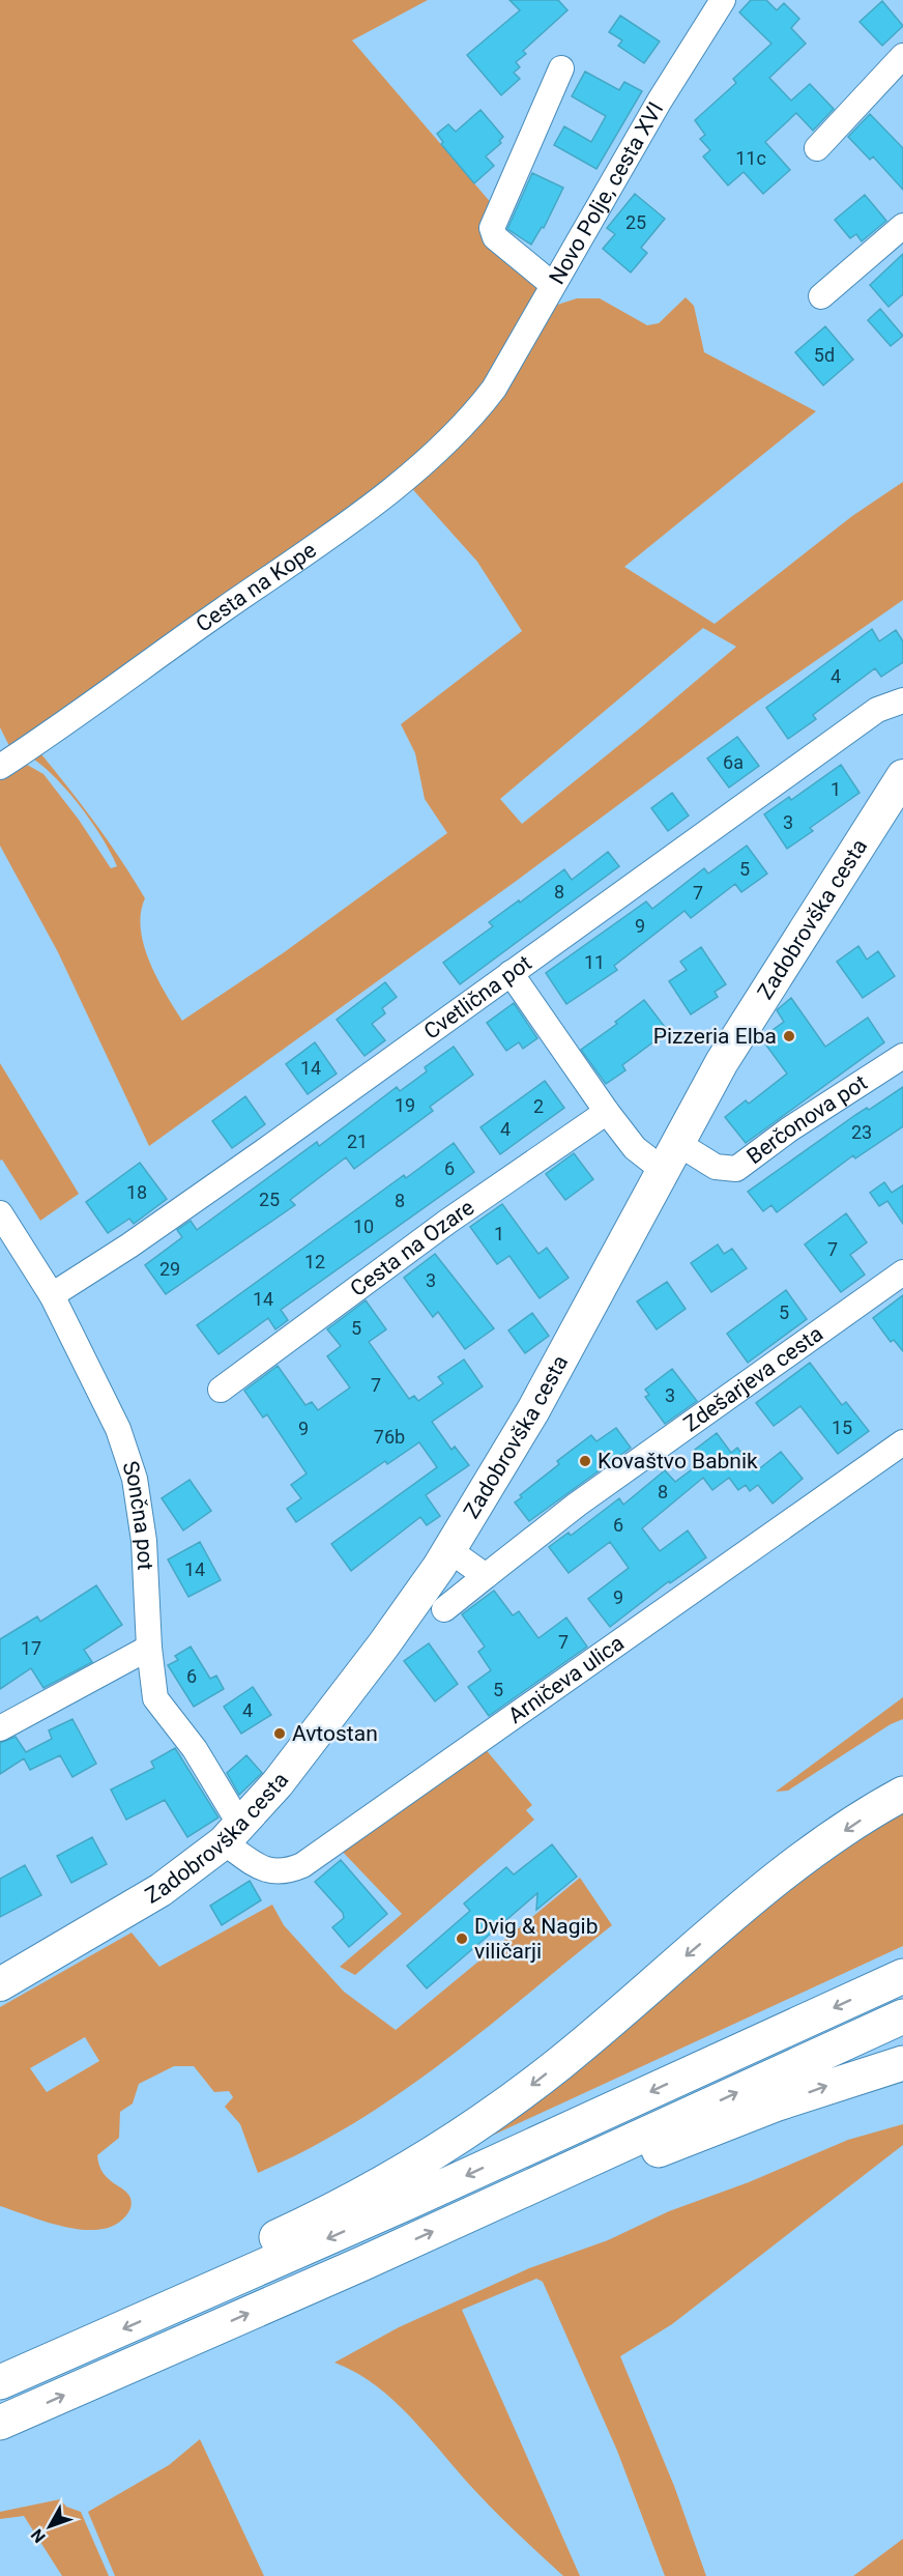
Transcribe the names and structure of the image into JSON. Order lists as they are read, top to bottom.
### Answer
{
  "streets": {
    "main road": ["Zadobrovška cesta"],
    "street": [
      "Novo Polje, cesta XVI",
      "Cesta na Kope",
      "Cvetlična pot",
      "Berčonova pot",
      "Cesta na Ozare",
      "Zdešarjeva cesta",
      "Sončna pot",
      "Arničeva ulica"
    ]
  },
  "crossings": [
    ["Novo Polje, cesta XVI", "Cesta na Kope"],
    ["Zadobrovška cesta", "Berčonova pot"],
    ["Zadobrovška cesta", "Sončna pot"],
    ["Zadobrovška cesta", "Arničeva ulica"],
    ["Cvetlična pot", "Berčonova pot"],
    ["Cvetlična pot", "Sončna pot"],
    ["Berčonova pot", "Cesta na Ozare"],
    ["Sončna pot", "Arničeva ulica"]
  ],
  "places": [
    "Pizzeria Elba",
    "Kovaštvo Babnik",
    "Avtostan",
    "Dvig & Nagib viličarji"
  ],
  "house_numbers": [
    "11c",
    "25",
    "5d",
    "4",
    "6a",
    "1",
    "3",
    "5",
    "8",
    "7",
    "9",
    "11",
    "14",
    "19",
    "2",
    "4",
    "23",
    "21",
    "6",
    "18",
    "25",
    "8",
    "10",
    "1",
    "7",
    "12",
    "29",
    "3",
    "14",
    "5",
    "5",
    "7",
    "3",
    "15",
    "9",
    "76b",
    "8",
    "6",
    "14",
    "9",
    "7",
    "17",
    "6",
    "5",
    "4"
  ],
  "north": "bottom left"
}
